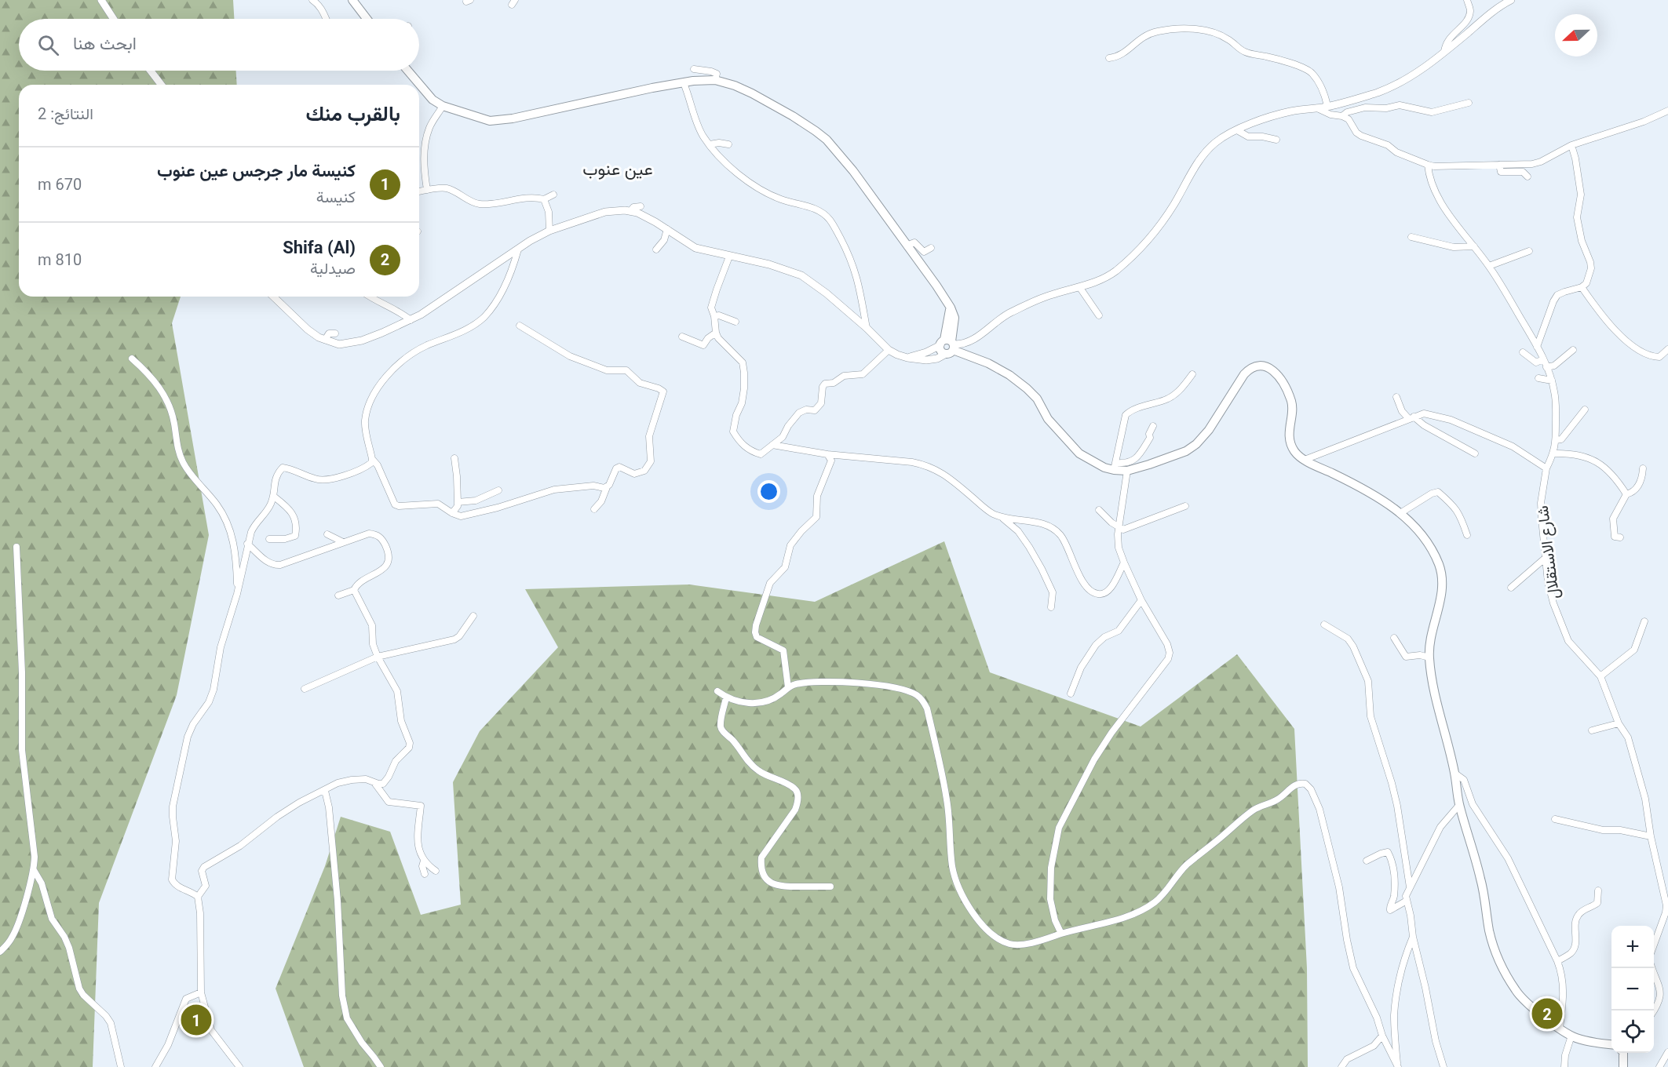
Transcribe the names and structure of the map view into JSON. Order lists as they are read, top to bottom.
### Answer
{
  "streets": {
    "street": ["شارع الاستقلال"]
  },
  "districts": ["عين عنوب"],
  "north": "left",
  "page": {
    "search": "ابحث هنا",
    "heading": ["بالقرب منك", "النتائج: 2"],
    "list": [
      {
        "mark": "1",
        "name": "كنيسة مار جرجس عين عنوب",
        "note": "كنيسة",
        "value": "670 m"
      },
      {
        "mark": "2",
        "name": "Shifa (Al)",
        "note": "صيدلية",
        "value": "810 m"
      }
    ],
    "map_buttons": ["+", "−"],
    "pins": ["2", "1"]
  }
}
